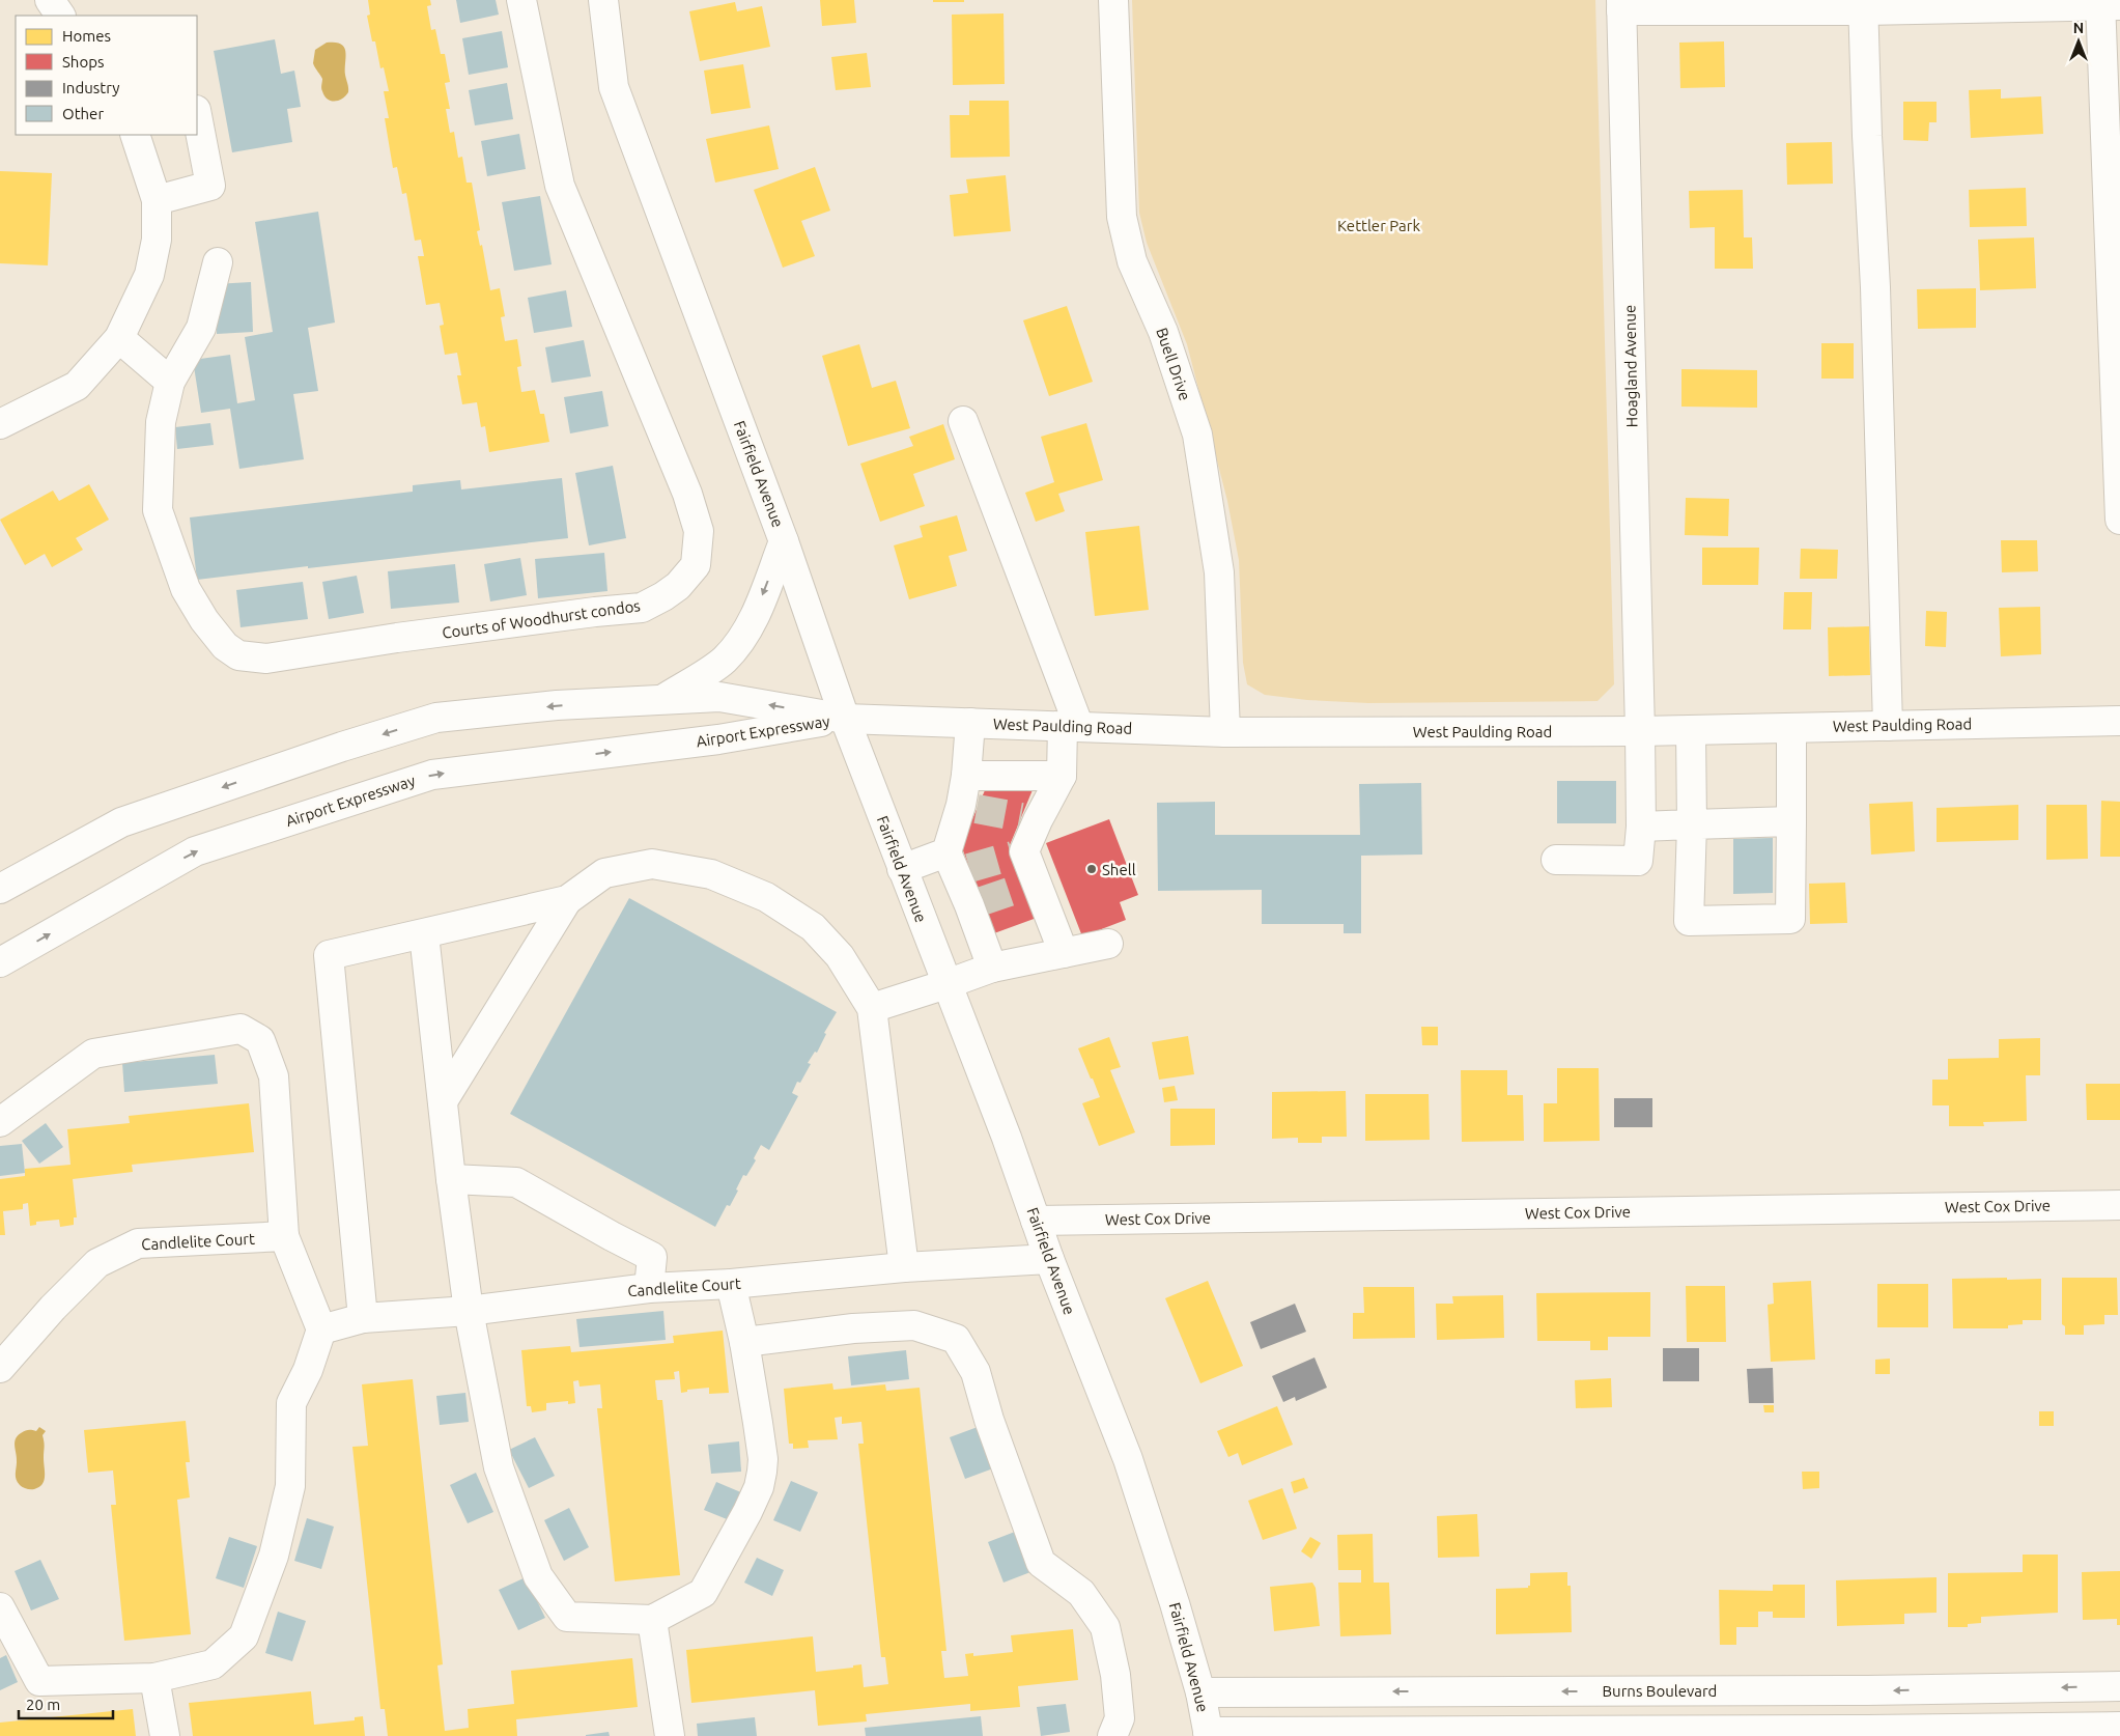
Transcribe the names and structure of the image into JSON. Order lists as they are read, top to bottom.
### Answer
{
  "streets": {
    "street": [
      "Buell Drive",
      "Hoagland Avenue",
      "Fairfield Avenue",
      "Courts of Woodhurst condos",
      "West Paulding Road",
      "Airport Expressway",
      "West Cox Drive",
      "Candlelite Court",
      "Burns Boulevard"
    ]
  },
  "crossings": [
    ["Buell Drive", "West Paulding Road"],
    ["Hoagland Avenue", "West Paulding Road"],
    ["Fairfield Avenue", "West Paulding Road"],
    ["Fairfield Avenue", "Airport Expressway"],
    ["Fairfield Avenue", "West Cox Drive"],
    ["Fairfield Avenue", "Candlelite Court"],
    ["Fairfield Avenue", "Burns Boulevard"],
    ["West Paulding Road", "Airport Expressway"]
  ],
  "parks": ["Kettler Park"],
  "places": ["Shell"],
  "legend": [
    "Homes",
    "Shops",
    "Industry",
    "Other"
  ],
  "scale_bar": "20 m",
  "north": "top"
}
